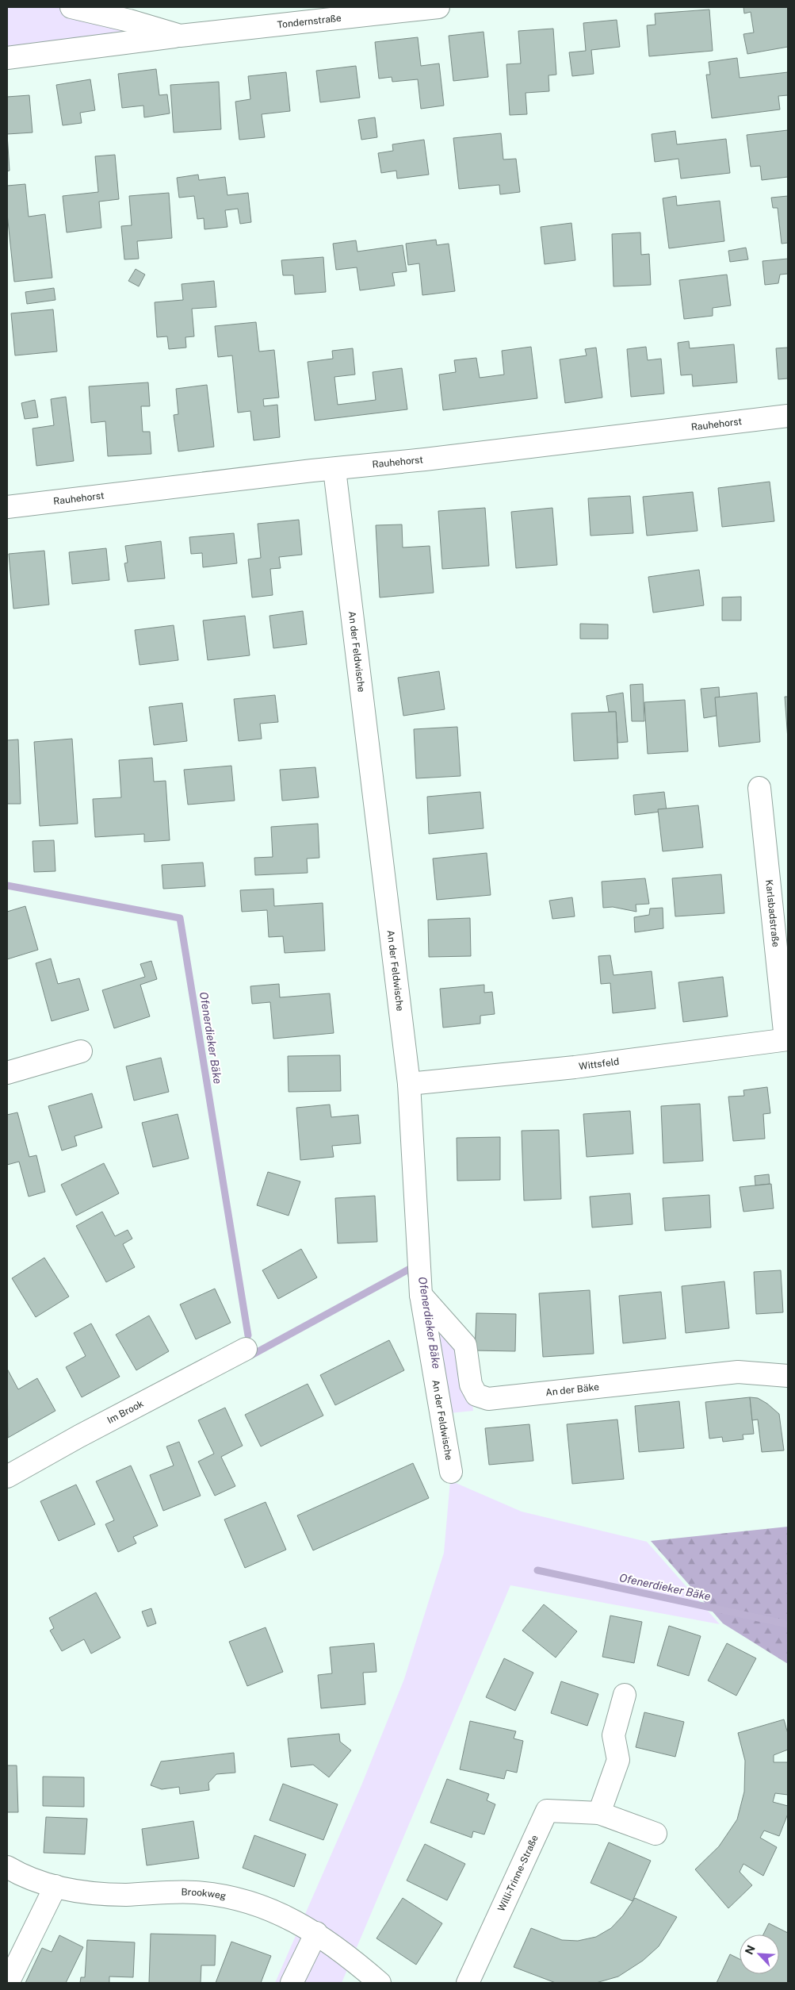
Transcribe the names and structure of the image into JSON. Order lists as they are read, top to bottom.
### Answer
{
  "streets": {
    "street": [
      "Tondernstraße",
      "Rauhehorst",
      "An der Feldwische",
      "Karlsbadstraße",
      "Wittsfeld",
      "An der Bäke",
      "Im Brook",
      "Willi-Trinne-Straße",
      "Brookweg"
    ]
  },
  "crossings": [
    ["Rauhehorst", "An der Feldwische"],
    ["An der Feldwische", "Wittsfeld"],
    ["An der Feldwische", "An der Bäke"],
    ["Karlsbadstraße", "Wittsfeld"]
  ],
  "water": ["Ofenerdieker Bäke"],
  "north": "top left"
}
